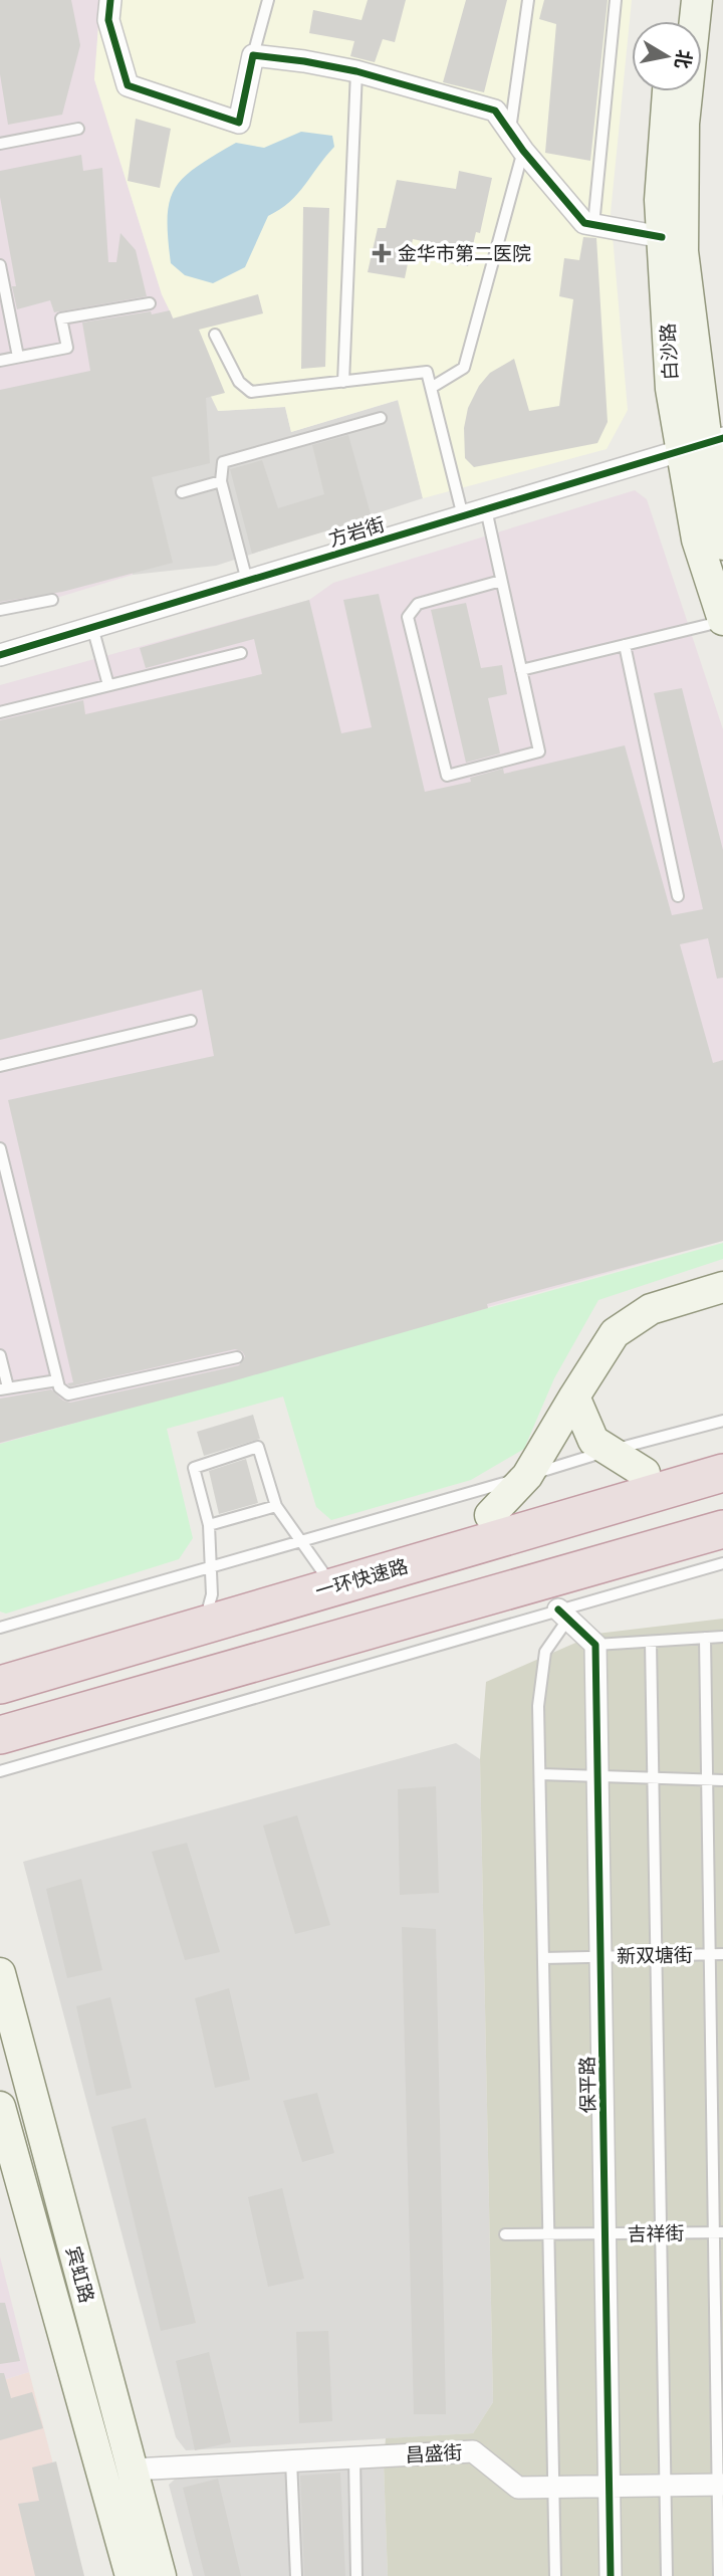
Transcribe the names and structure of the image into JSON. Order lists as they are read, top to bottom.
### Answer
{
  "streets": {
    "highway": ["一环快速路"],
    "main road": ["白沙路", "宾虹路"],
    "street": ["方岩街", "保平路", "昌盛街"],
    "lane": ["新双塘街", "吉祥街"]
  },
  "crossings": [
    ["白沙路", "方岩街"],
    ["新双塘街", "保平路"],
    ["保平路", "吉祥街"],
    ["保平路", "昌盛街"],
    ["宾虹路", "昌盛街"]
  ],
  "places": {
    "health": ["金华市第二医院"]
  },
  "north": "right"
}
